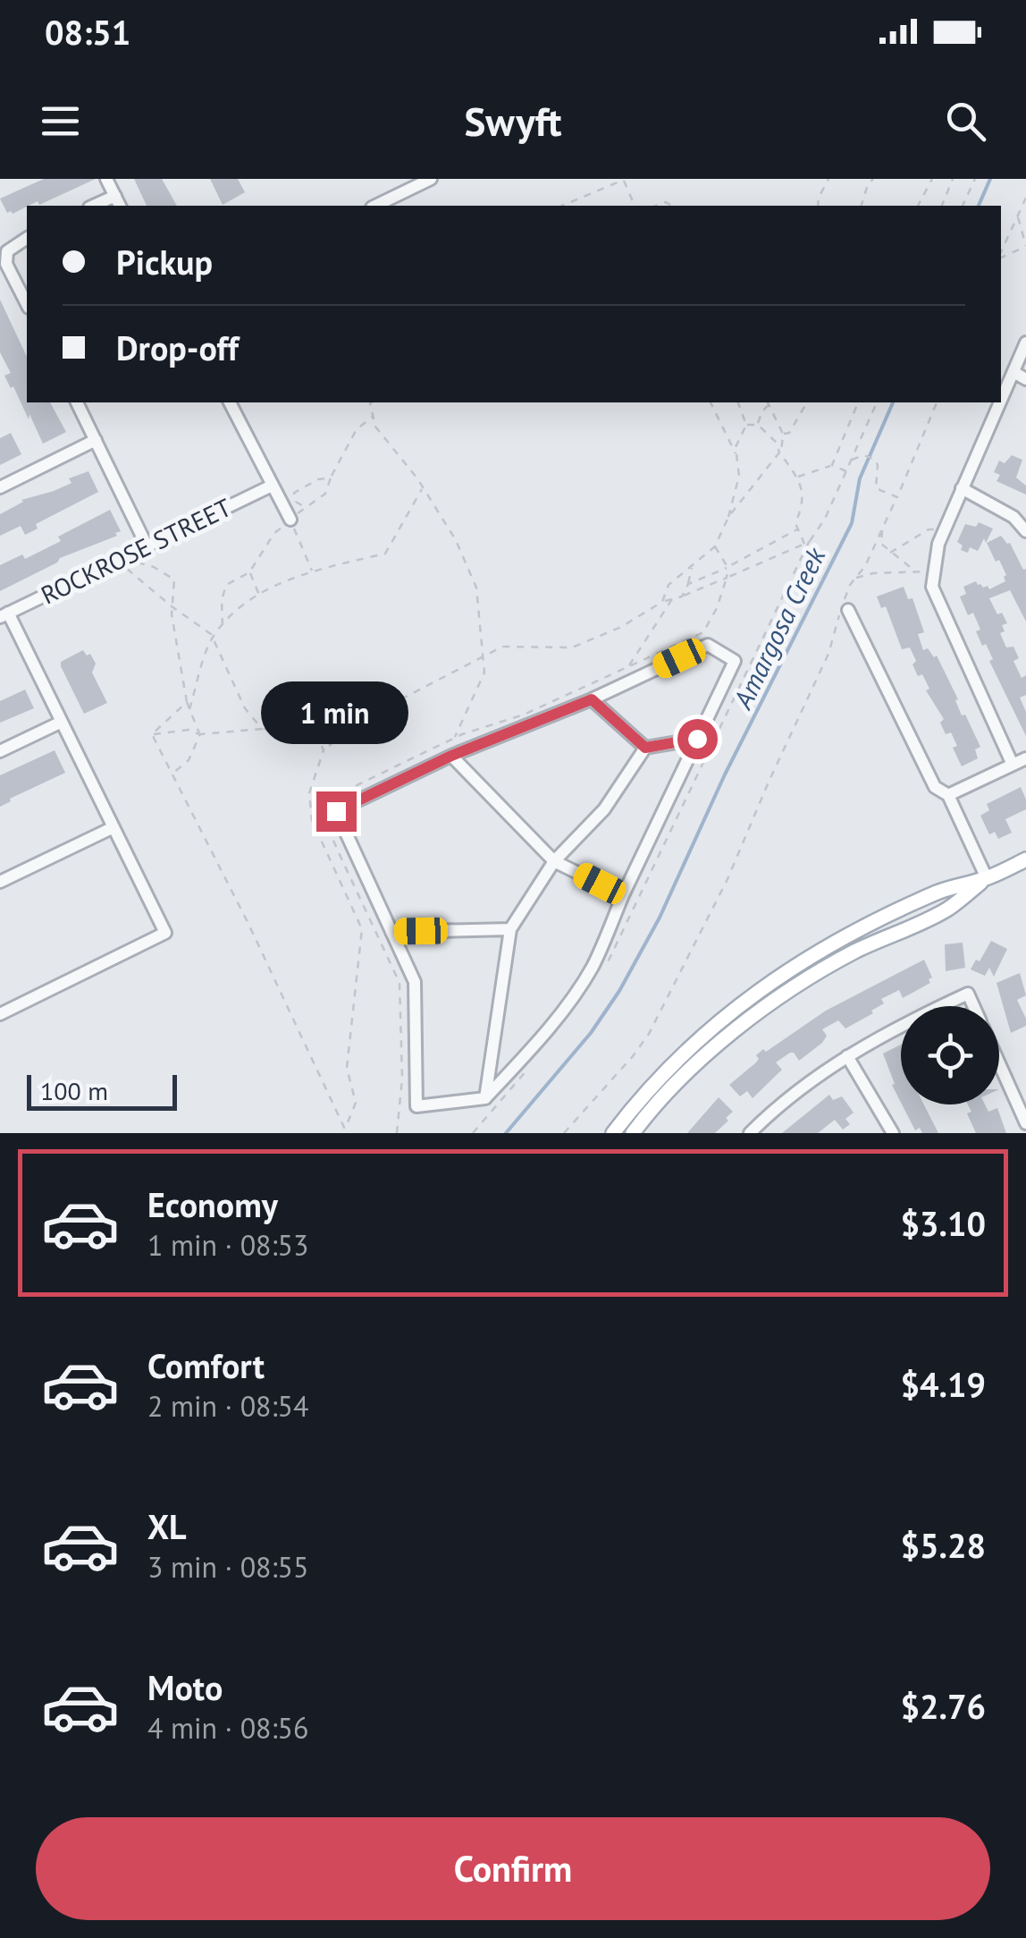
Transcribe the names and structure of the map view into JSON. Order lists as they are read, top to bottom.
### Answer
{
  "streets": {
    "street": ["ROCKROSE STREET"]
  },
  "water": ["Amargosa Creek"],
  "scale_bar": "100 m",
  "page": {
    "status": "08:51",
    "header": "Swyft",
    "banner": ["Pickup", "Drop-off"],
    "bubble": "1 min",
    "scale": "100 m",
    "list": [
      {
        "name": "Economy",
        "note": "1 min · 08:53",
        "value": "$3.10"
      },
      {
        "name": "Comfort",
        "note": "2 min · 08:54",
        "value": "$4.19"
      },
      {
        "name": "XL",
        "note": "3 min · 08:55",
        "value": "$5.28"
      },
      {
        "name": "Moto",
        "note": "4 min · 08:56",
        "value": "$2.76"
      }
    ],
    "buttons": "Confirm"
  }
}
